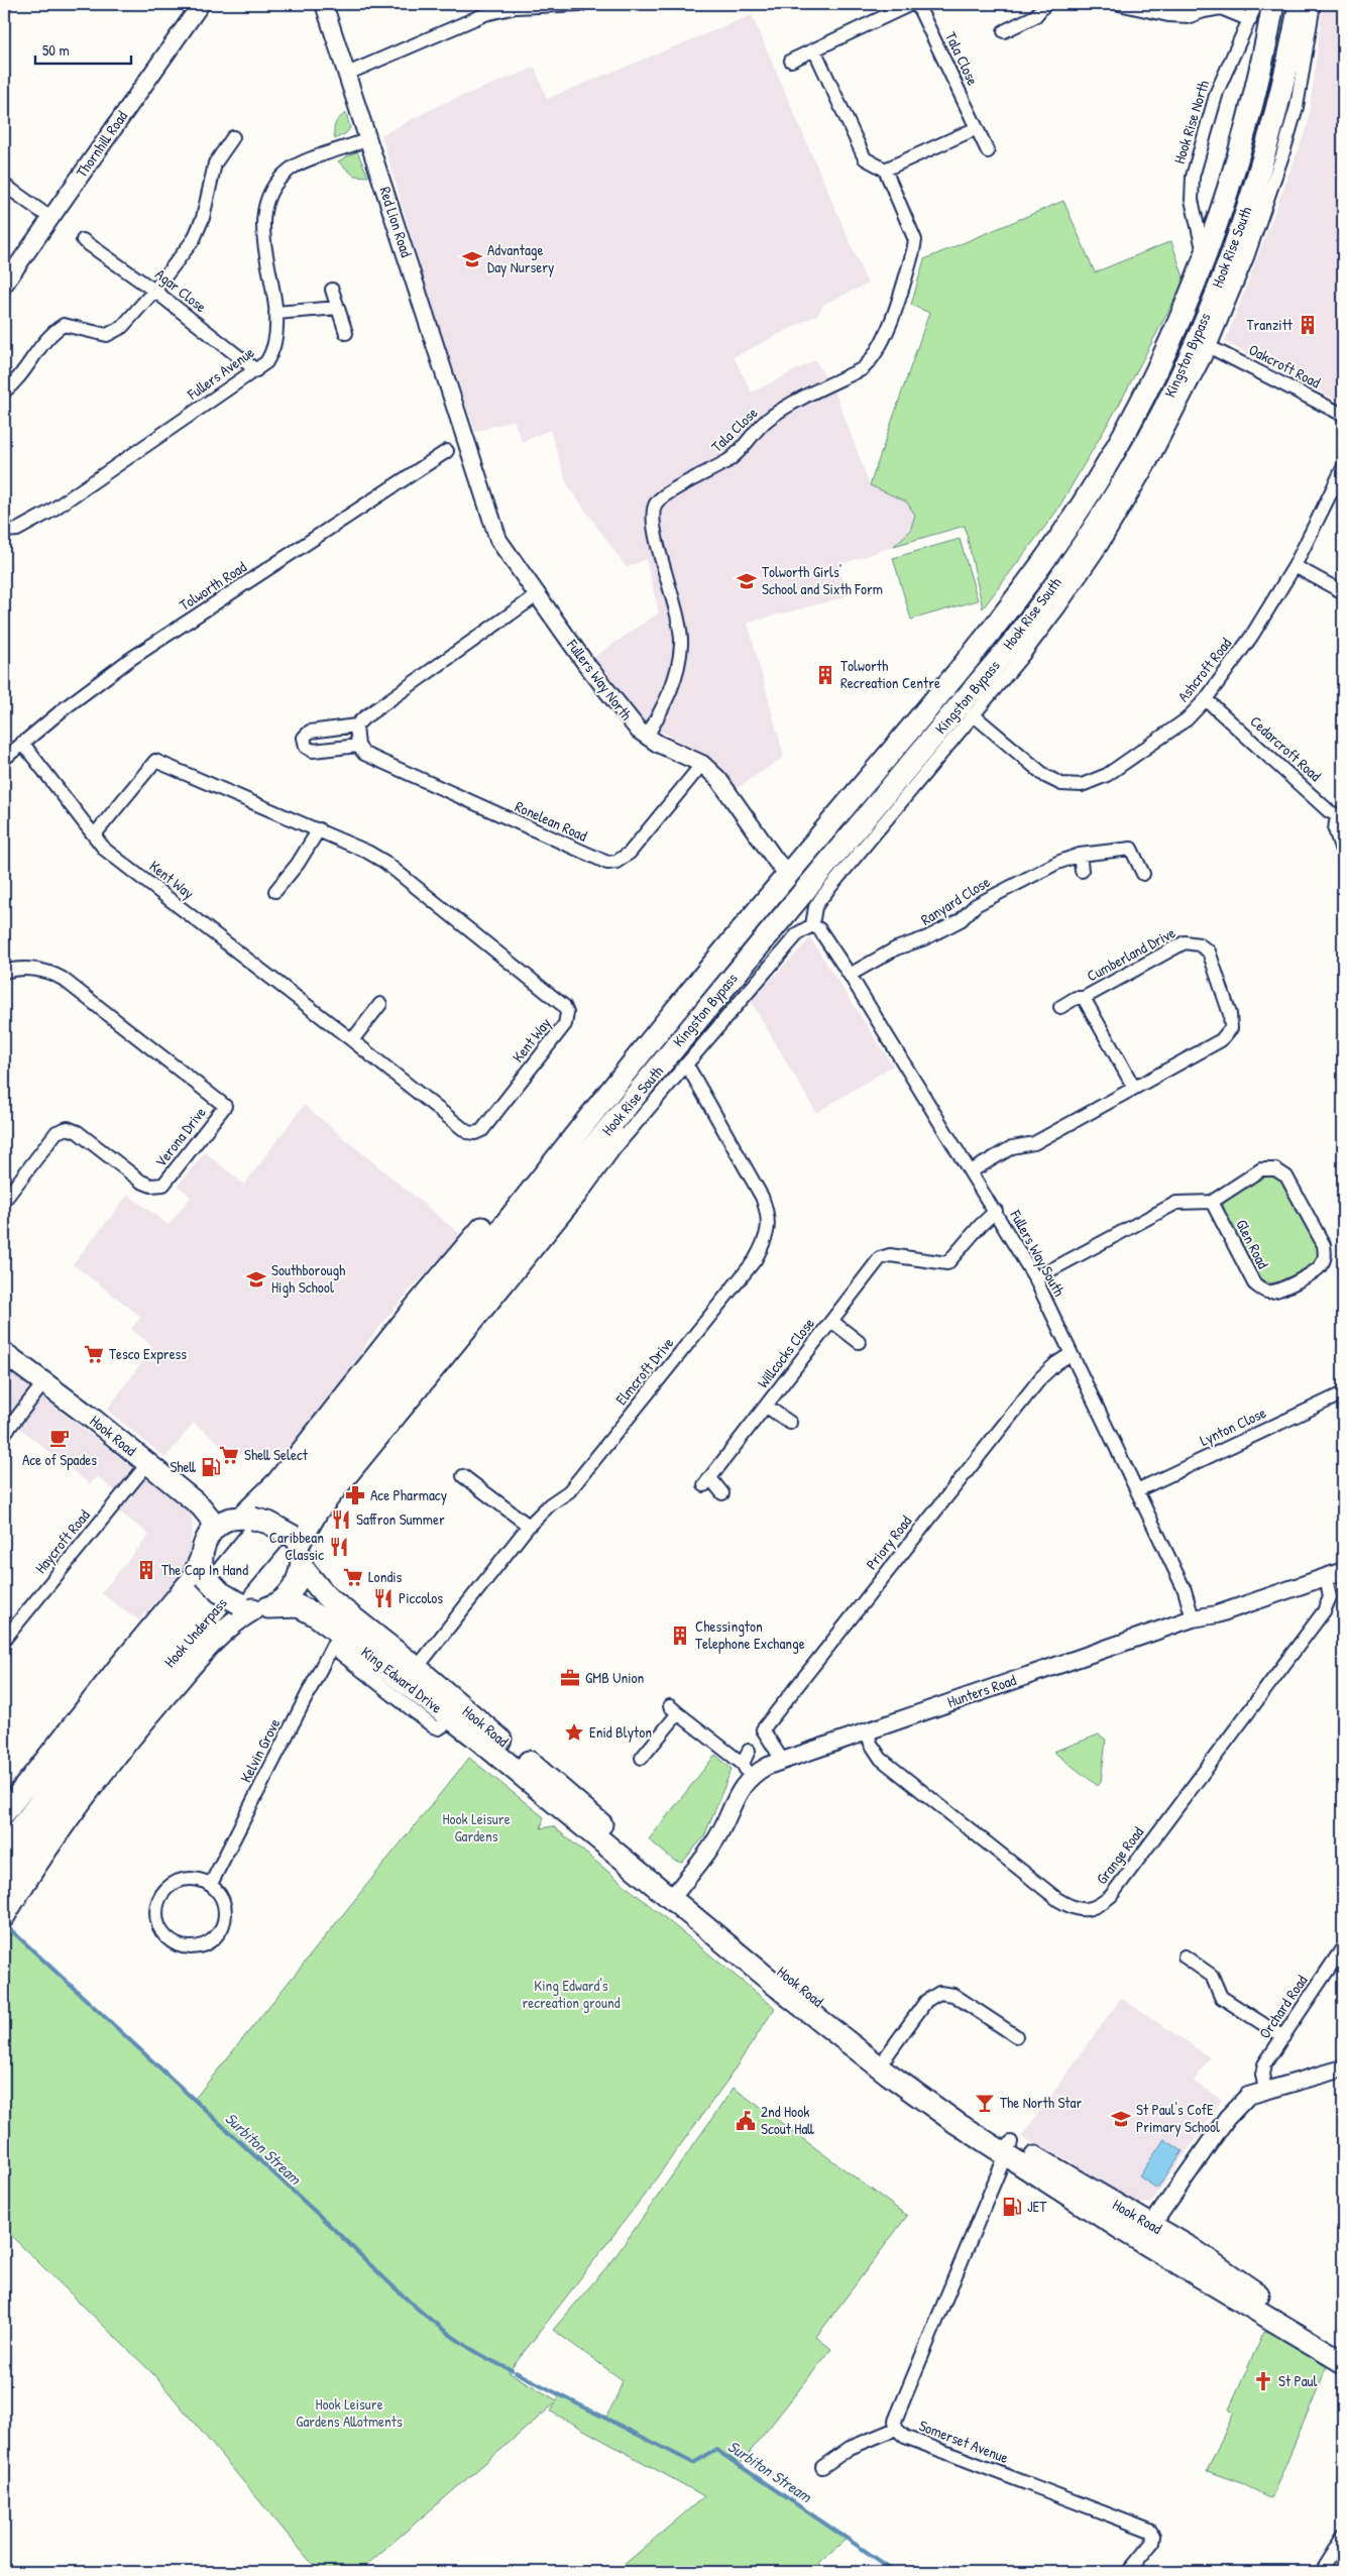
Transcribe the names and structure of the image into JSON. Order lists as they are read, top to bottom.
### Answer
{
  "streets": {
    "highway": ["Kingston Bypass", "Hook Road", "Hook Underpass"],
    "street": [
      "Tala Close",
      "Hook Rise North",
      "Thornhill Road",
      "Red Lion Road",
      "Hook Rise South",
      "Agar Close",
      "Oakcroft Road",
      "Fullers Avenue",
      "Tolworth Road",
      "Ashcroft Road",
      "Fullers Way North",
      "Cedarcroft Road",
      "Ronelean Road",
      "Kent Way",
      "Ranyard Close",
      "Cumberland Drive",
      "Verona Drive",
      "Glen Road",
      "Fullers Way South",
      "Willcocks Close",
      "Elmcroft Drive",
      "Lynton Close",
      "Haycroft Road",
      "Priory Road",
      "King Edward Drive",
      "Hunters Road",
      "Kelvin Grove",
      "Grange Road",
      "Orchard Road",
      "Somerset Avenue"
    ]
  },
  "crossings": [
    ["Tala Close", "Fullers Way North"],
    ["Hook Rise North", "Kingston Bypass"],
    ["Red Lion Road", "Fullers Avenue"],
    ["Red Lion Road", "Fullers Way North"],
    ["Hook Rise South", "Oakcroft Road"],
    ["Hook Rise South", "Ashcroft Road"],
    ["Hook Rise South", "Fullers Way South"],
    ["Hook Rise South", "Elmcroft Drive"],
    ["Agar Close", "Fullers Avenue"],
    ["Kingston Bypass", "Fullers Way North"],
    ["Kingston Bypass", "Hook Underpass"],
    ["Tolworth Road", "Kent Way"],
    ["Ashcroft Road", "Cedarcroft Road"],
    ["Fullers Way North", "Ronelean Road"],
    ["Ranyard Close", "Fullers Way South"],
    ["Cumberland Drive", "Fullers Way South"],
    ["Fullers Way South", "Willcocks Close"],
    ["Fullers Way South", "Lynton Close"],
    ["Fullers Way South", "Priory Road"],
    ["Fullers Way South", "Hunters Road"],
    ["Elmcroft Drive", "Hook Road"],
    ["Hook Road", "Haycroft Road"],
    ["Hook Road", "King Edward Drive"],
    ["Hook Road", "Hunters Road"],
    ["Hook Road", "Somerset Avenue"],
    ["Priory Road", "Hunters Road"],
    ["King Edward Drive", "Kelvin Grove"],
    ["Hunters Road", "Grange Road"]
  ],
  "water": ["Surbiton Stream"],
  "parks": ["Hook Leisure Gardens", "King Edward's recreation ground", "Hook Leisure Gardens Allotments"],
  "places": {
    "school or university": [
      "Advantage Day Nursery",
      "Tolworth Girls' School and Sixth Form",
      "Southborough High School",
      "St Paul's CofE Primary School"
    ],
    "building": [
      "Tranzitt",
      "Tolworth Recreation Centre",
      "The Cap In Hand",
      "Chessington Telephone Exchange"
    ],
    "supermarket": ["Tesco Express", "Shell Select", "Londis"],
    "cafe": ["Ace of Spades"],
    "fuel station": ["Shell", "JET"],
    "pharmacy": ["Ace Pharmacy"],
    "restaurant": ["Saffron Summer", "Caribbean Classic", "Piccolos"],
    "office": ["GMB Union"],
    "place": ["Enid Blyton"],
    "bar": ["The North Star"],
    "public building": ["2nd Hook Scout Hall"],
    "church": ["St Paul"]
  },
  "scale_bar": "50 m"
}
